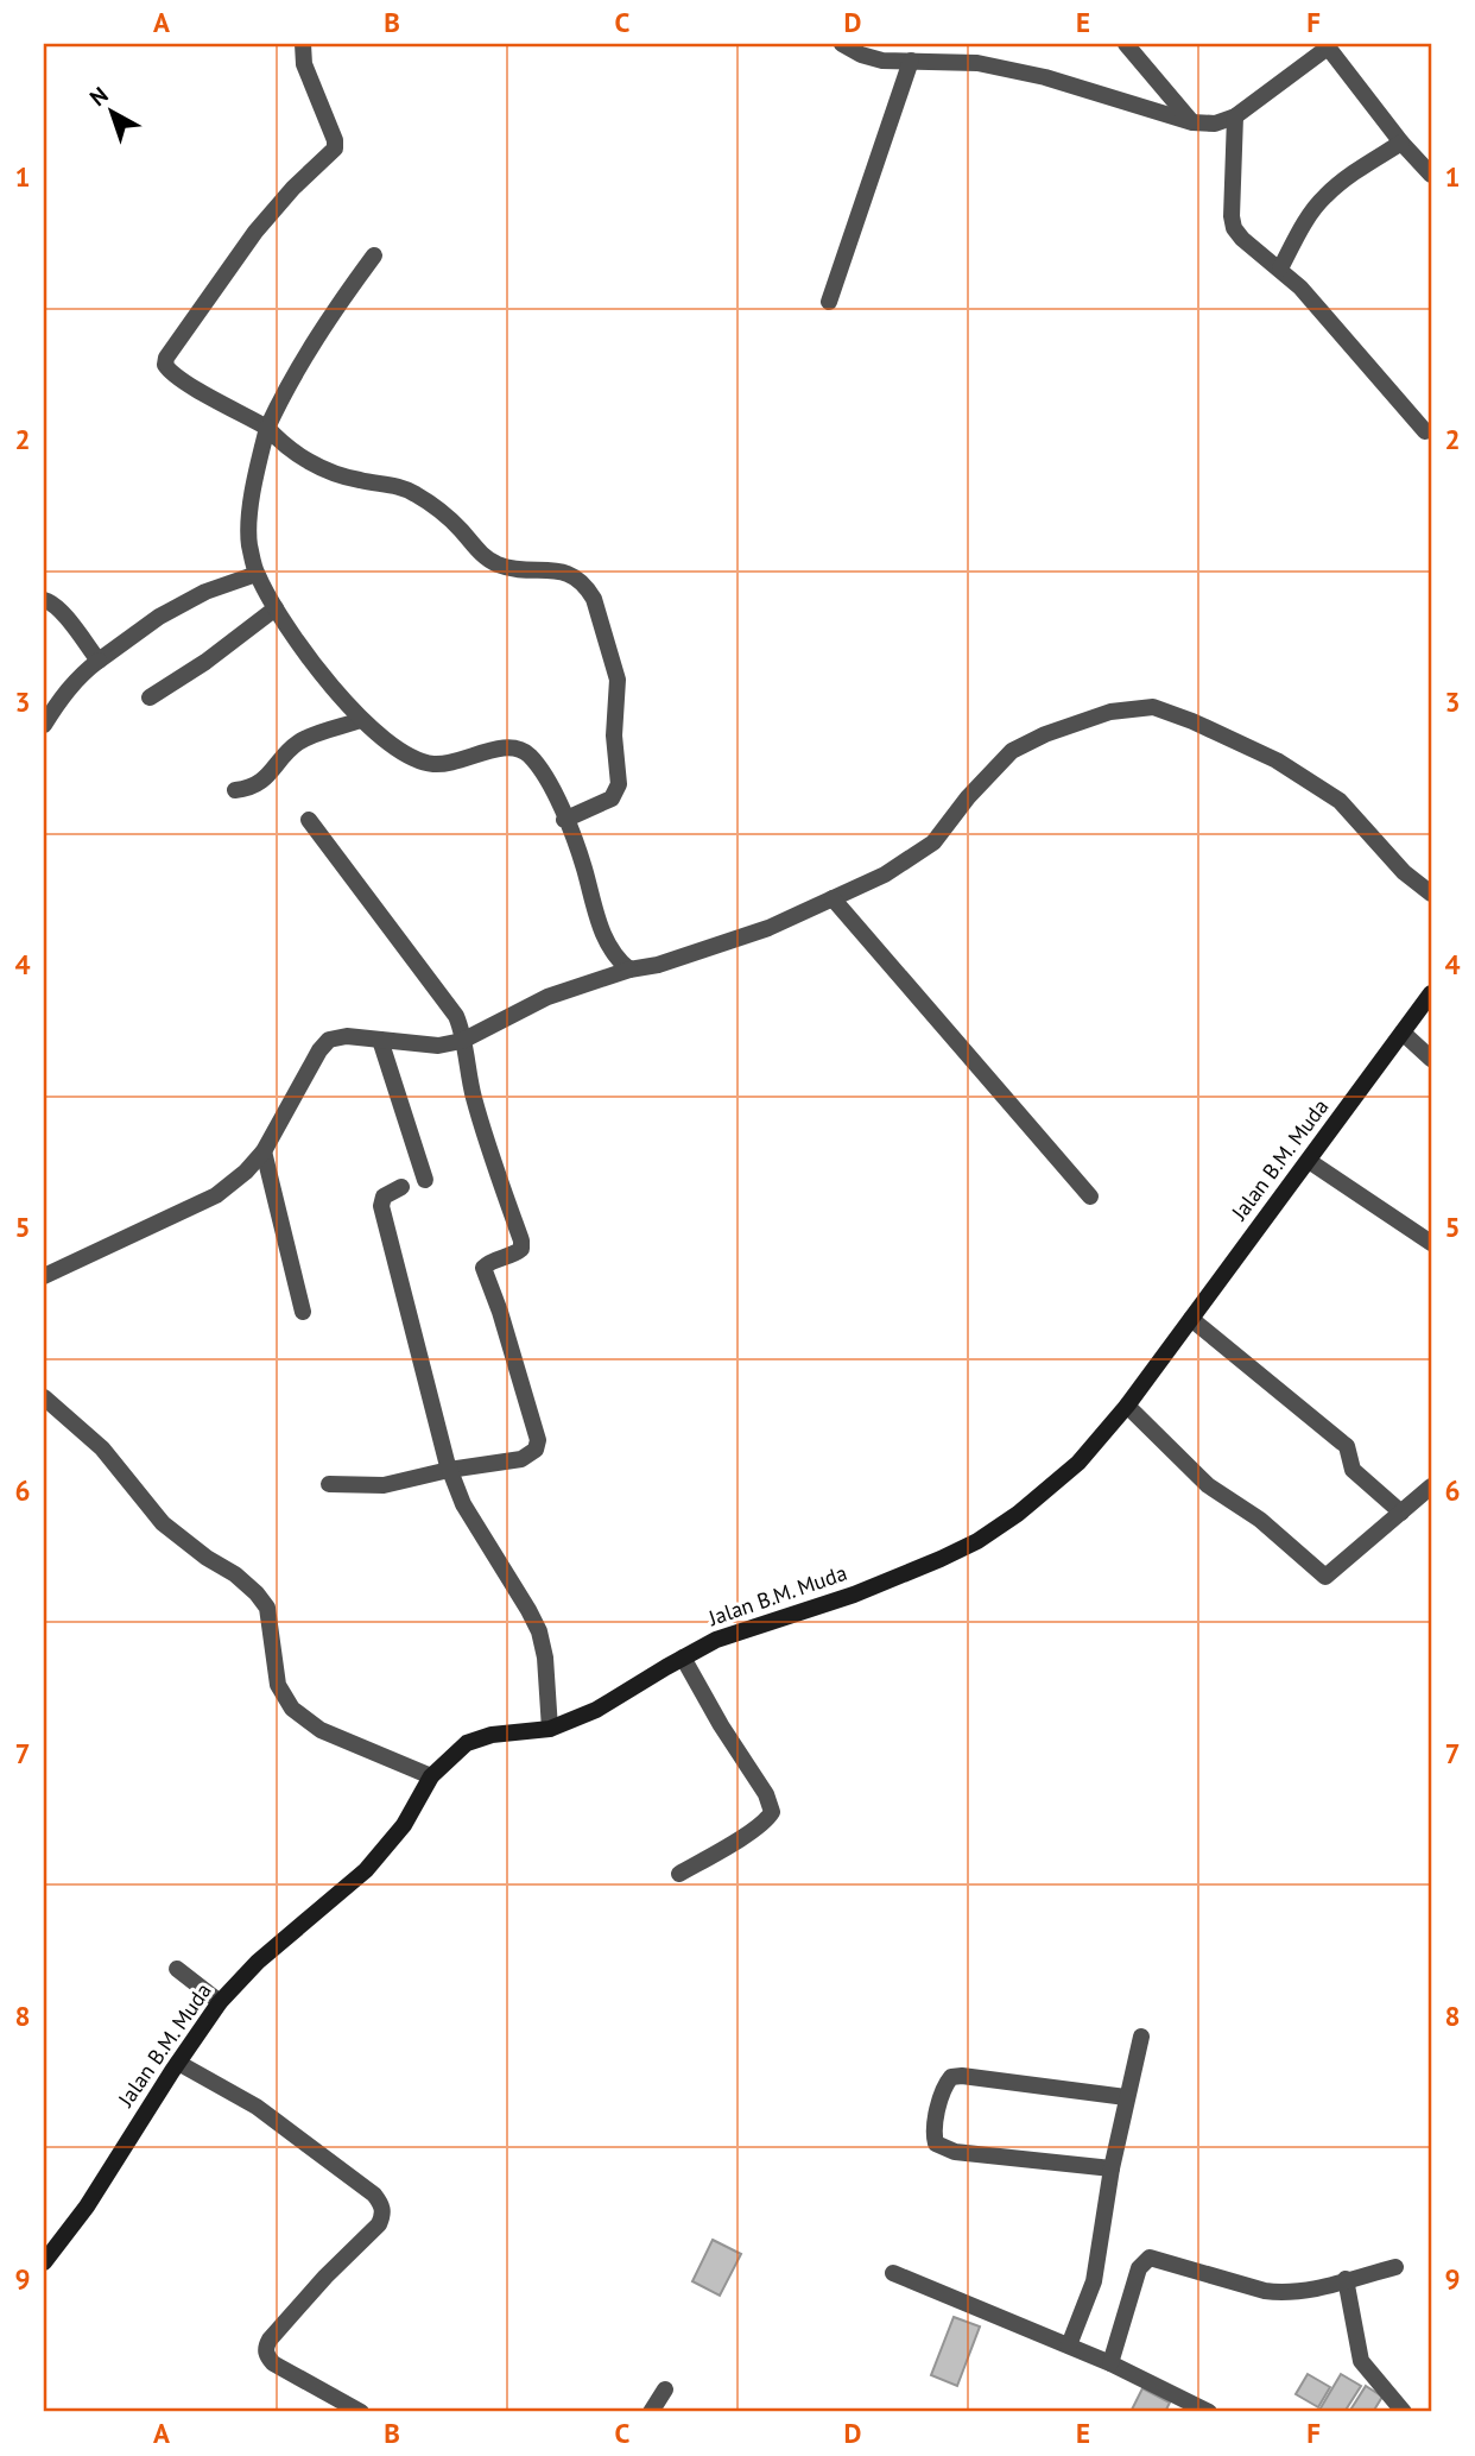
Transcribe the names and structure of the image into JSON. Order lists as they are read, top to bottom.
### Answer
{
  "streets": {
    "street": ["Jalan B.M. Muda"]
  },
  "north": "top left",
  "grid": {
    "columns": [
      "A",
      "B",
      "C",
      "D",
      "E",
      "F"
    ],
    "rows": [
      "1",
      "2",
      "3",
      "4",
      "5",
      "6",
      "7",
      "8",
      "9"
    ]
  }
}
